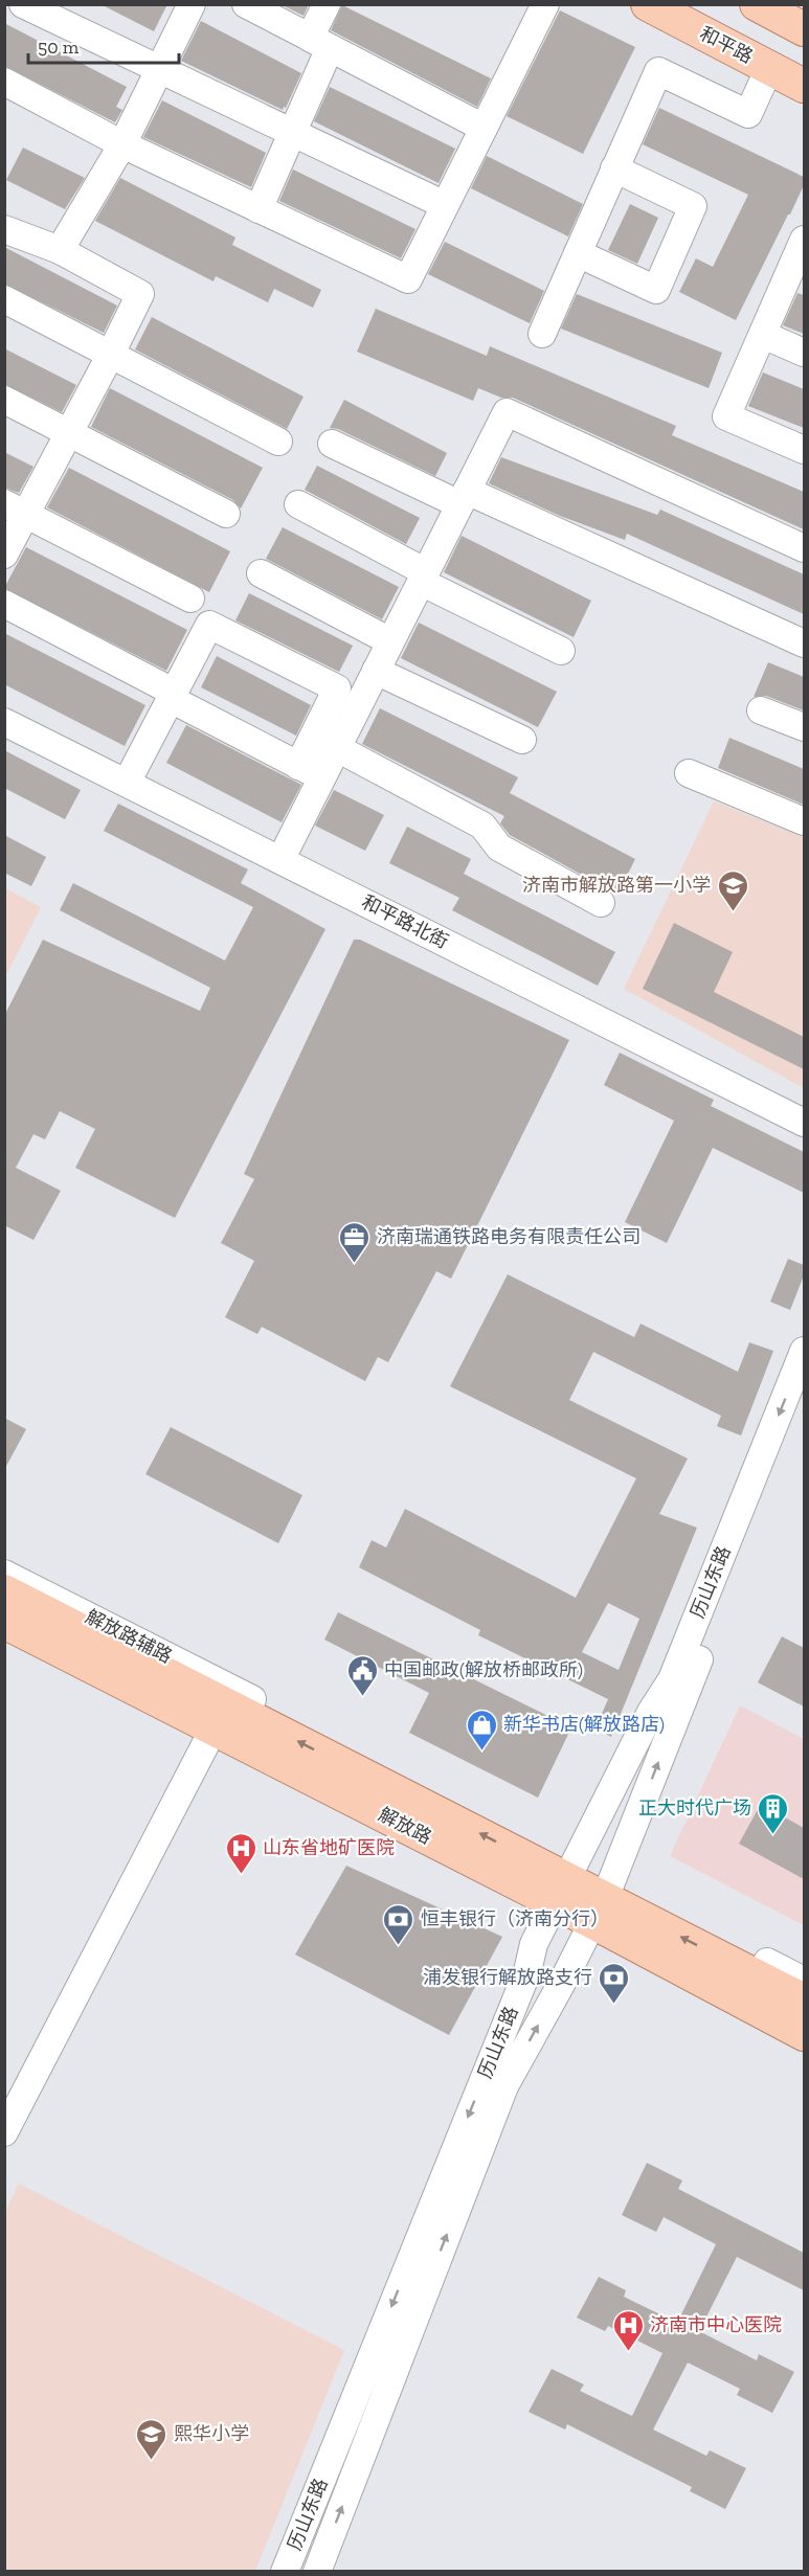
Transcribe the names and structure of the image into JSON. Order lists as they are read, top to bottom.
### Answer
{
  "streets": {
    "main road": ["和平路", "解放路"],
    "street": ["和平路北街", "历山东路", "解放路辅路"]
  },
  "crossings": [
    ["历山东路", "解放路"],
    ["解放路辅路", "解放路"]
  ],
  "places": {
    "school or university": ["济南市解放路第一小学", "熙华小学"],
    "office": ["济南瑞通铁路电务有限责任公司"],
    "public building": ["中国邮政(解放桥邮政所)"],
    "shop": ["新华书店(解放路店)"],
    "building": ["正大时代广场"],
    "hospital": ["山东省地矿医院", "济南市中心医院"],
    "bank": ["恒丰银行（济南分行）", "浦发银行解放路支行"]
  },
  "scale_bar": "50 m"
}
